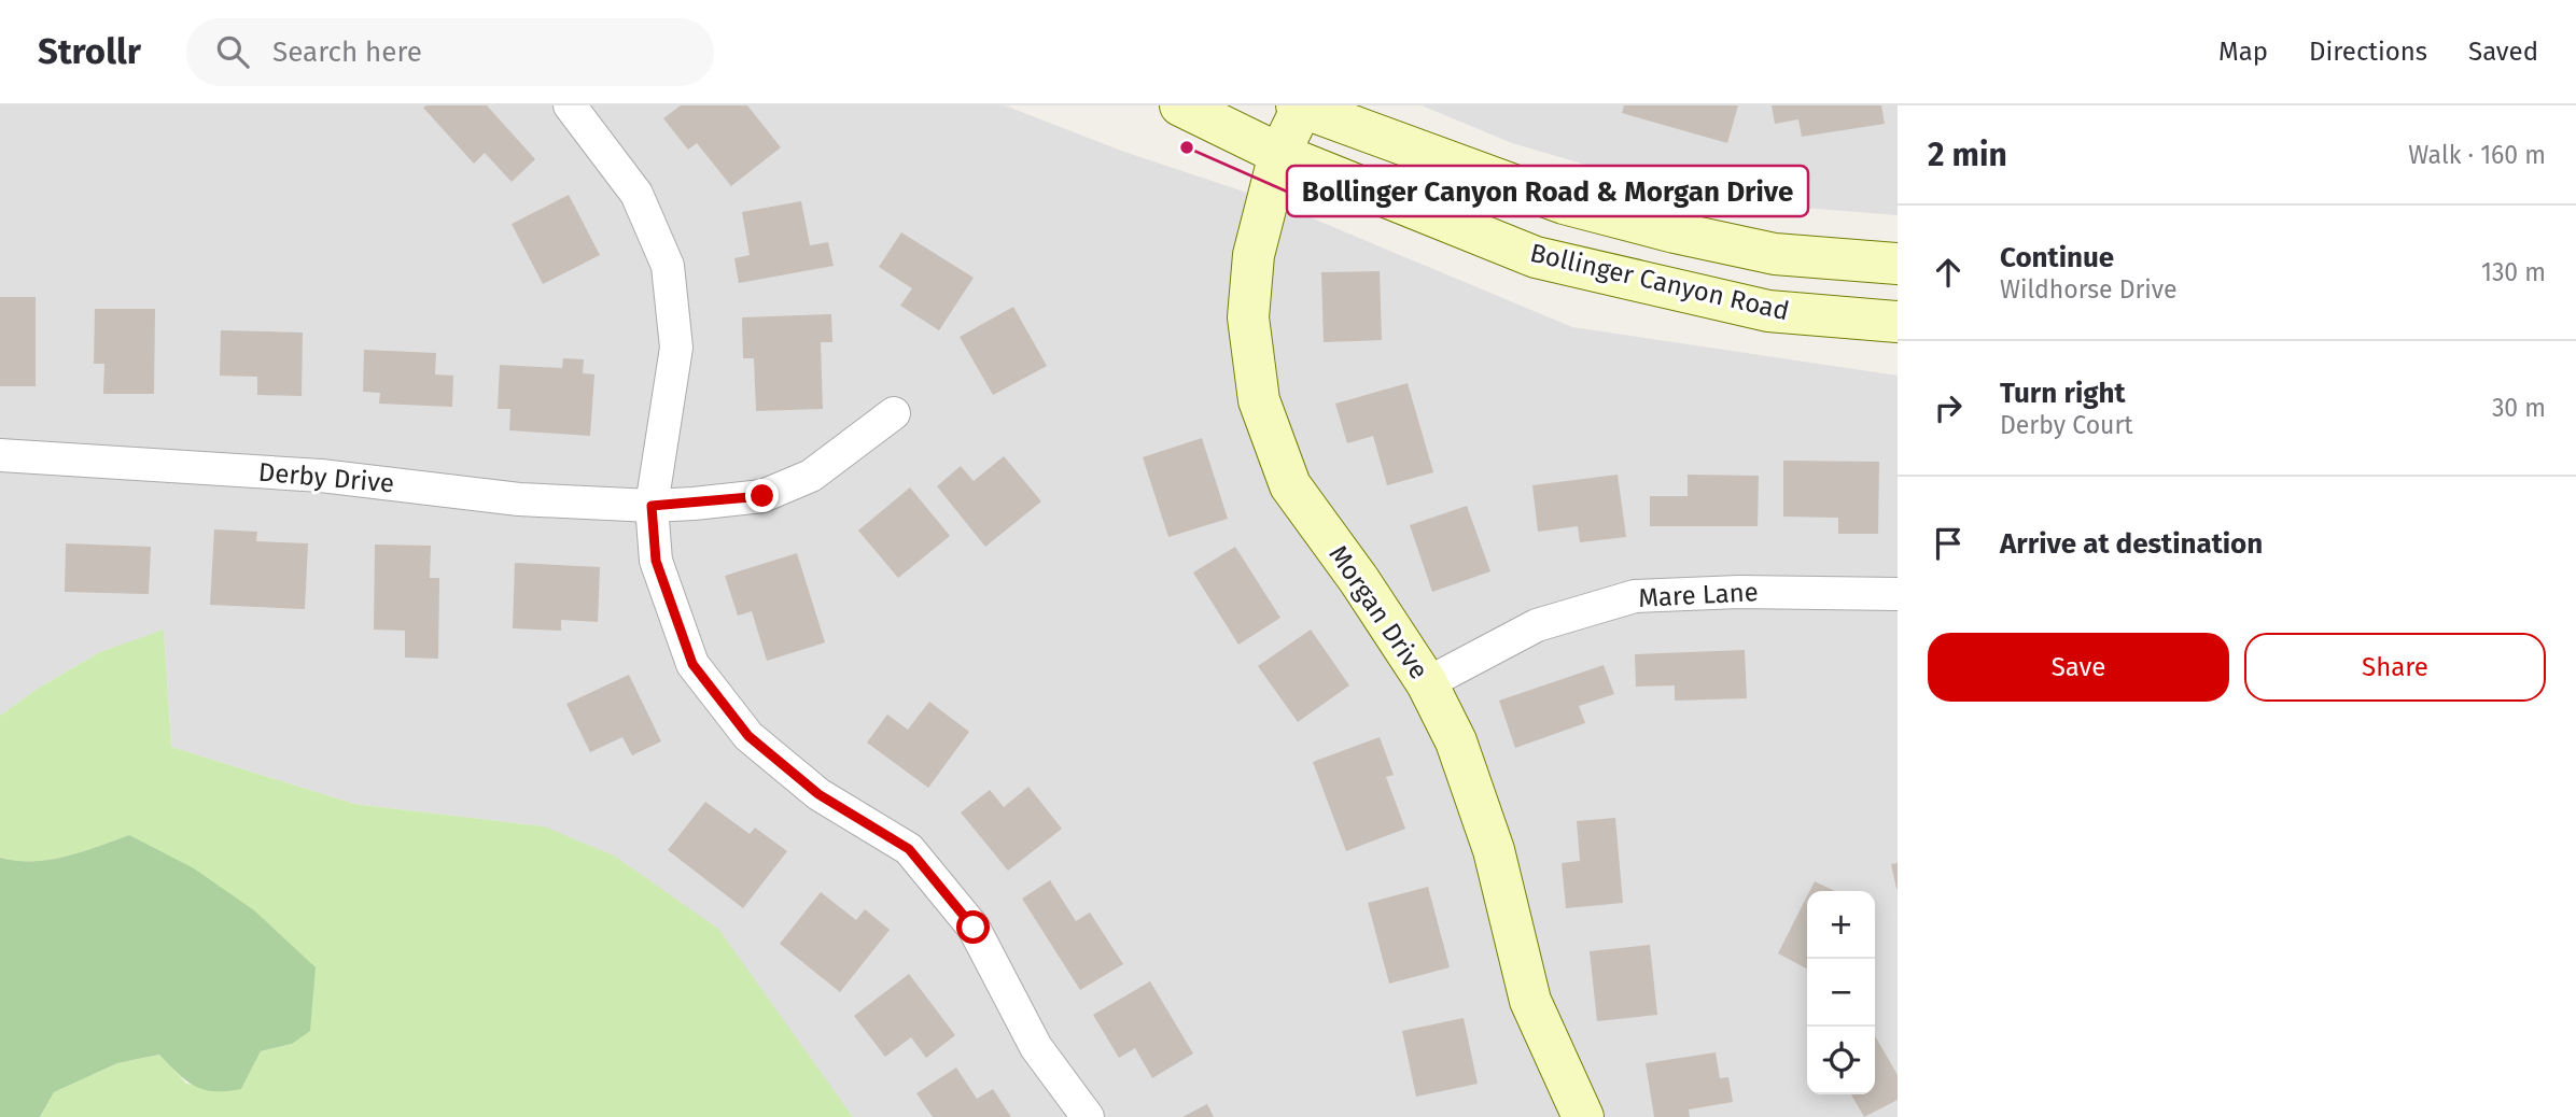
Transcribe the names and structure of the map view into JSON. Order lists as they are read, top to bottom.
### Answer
{
  "streets": {
    "main road": ["Bollinger Canyon Road", "Morgan Drive"],
    "street": ["Derby Drive", "Mare Lane"]
  },
  "crossings": [
    ["Bollinger Canyon Road", "Morgan Drive"],
    ["Mare Lane", "Morgan Drive"]
  ],
  "places": ["Bollinger Canyon Road & Morgan Drive"],
  "page": {
    "header": "Strollr",
    "search": "Search here",
    "nav": ["Map", "Directions", "Saved"],
    "heading": ["2 min", "Walk · 160 m"],
    "list": [
      ["Continue", "Wildhorse Drive", "130 m"],
      ["Turn right", "Derby Court", "30 m"],
      "Arrive at destination"
    ],
    "buttons": ["Save", "Share"],
    "map_buttons": ["+", "−"]
  }
}
